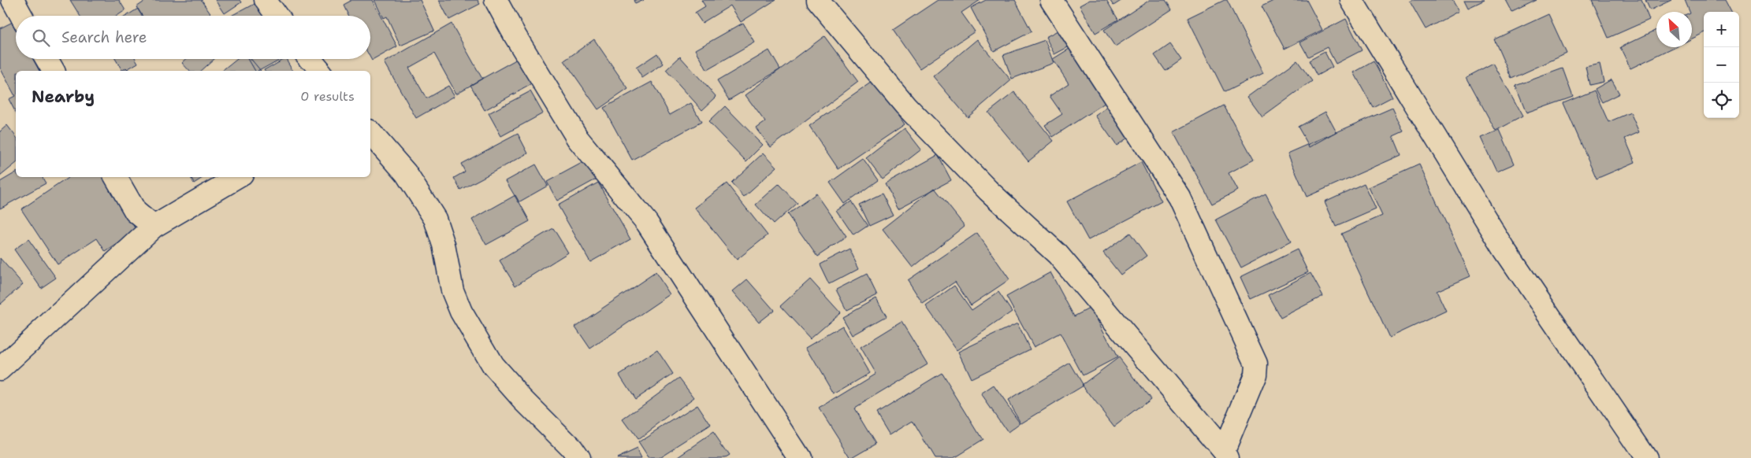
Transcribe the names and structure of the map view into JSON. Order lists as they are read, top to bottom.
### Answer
{
  "north": "top left",
  "page": {
    "map_buttons": ["+", "−"],
    "search": "Search here",
    "heading": ["Nearby", "0 results"]
  }
}
